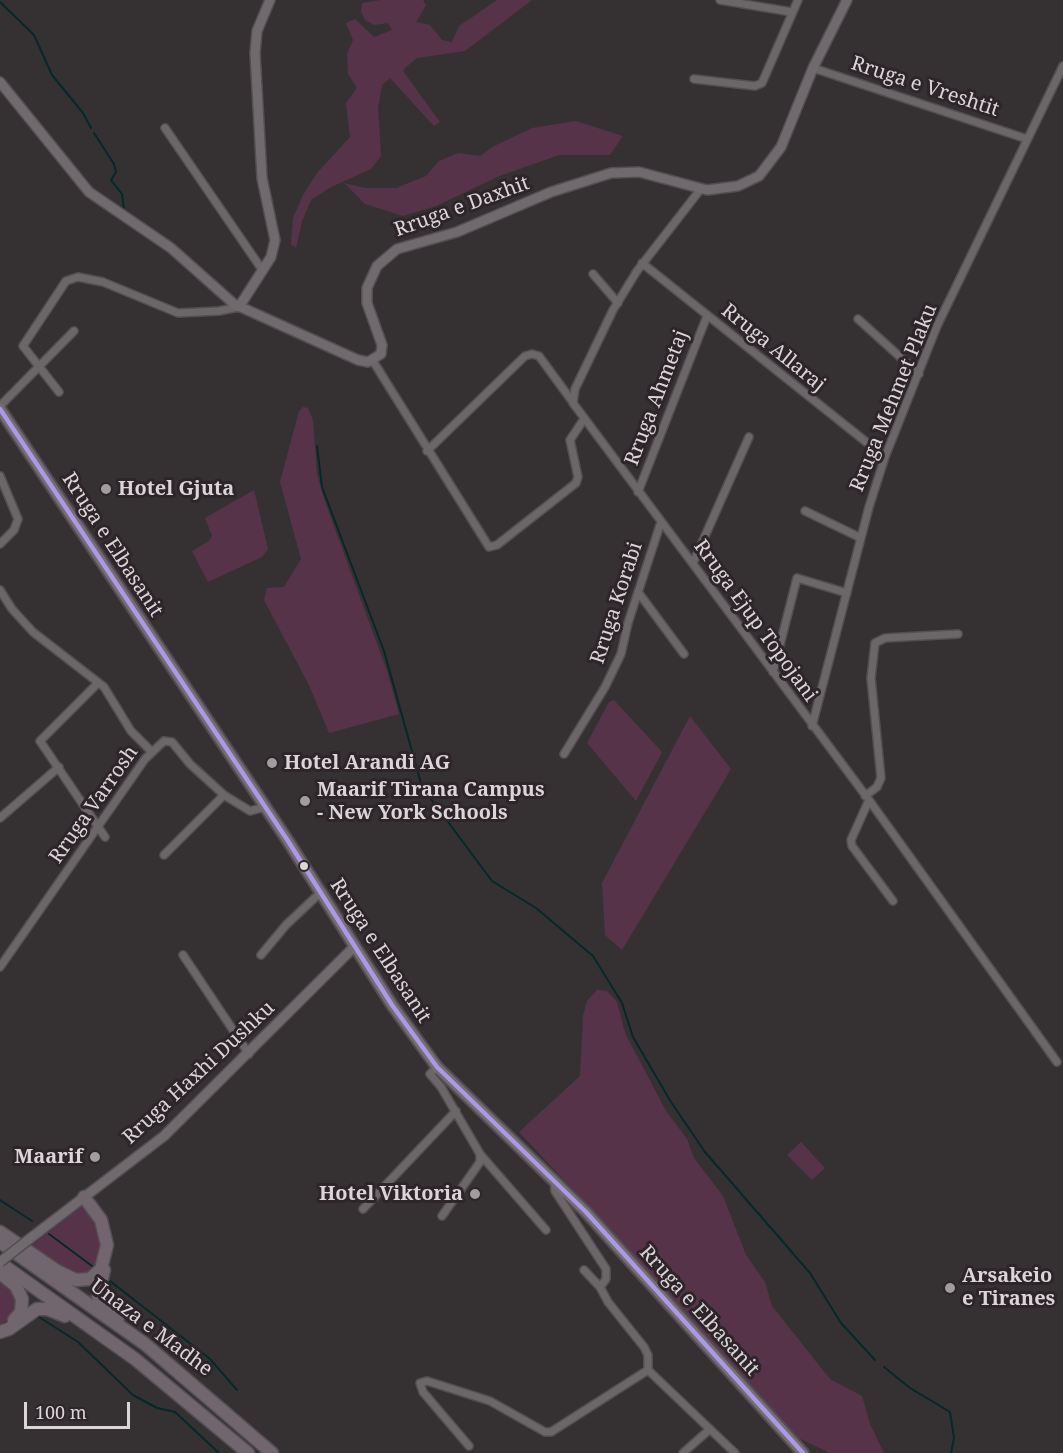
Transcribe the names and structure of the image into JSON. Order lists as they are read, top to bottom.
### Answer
{
  "streets": {
    "highway": ["Unaza e Madhe"],
    "main road": ["Rruga e Elbasanit"],
    "street": [
      "Rruga e Vreshtit",
      "Rruga e Daxhit",
      "Rruga Allaraj",
      "Rruga Ahmetaj",
      "Rruga Mehmet Plaku",
      "Rruga Korabi",
      "Rruga Ejup Topojani",
      "Rruga Varrosh",
      "Rruga Haxhi Dushku"
    ]
  },
  "crossings": [
    ["Rruga e Vreshtit", "Rruga e Daxhit"],
    ["Rruga e Vreshtit", "Rruga Mehmet Plaku"],
    ["Rruga Allaraj", "Rruga Ahmetaj"],
    ["Rruga Allaraj", "Rruga Mehmet Plaku"],
    ["Rruga Ahmetaj", "Rruga Ejup Topojani"],
    ["Rruga Mehmet Plaku", "Rruga Ejup Topojani"],
    ["Rruga e Elbasanit", "Rruga Varrosh"],
    ["Rruga e Elbasanit", "Rruga Haxhi Dushku"],
    ["Rruga Korabi", "Rruga Ejup Topojani"],
    ["Rruga Haxhi Dushku", "Unaza e Madhe"]
  ],
  "places": [
    "Hotel Gjuta",
    "Hotel Arandi AG",
    "Maarif Tirana Campus - New York Schools",
    "Maarif",
    "Hotel Viktoria",
    "Arsakeio e Tiranes"
  ],
  "scale_bar": "100 m"
}
